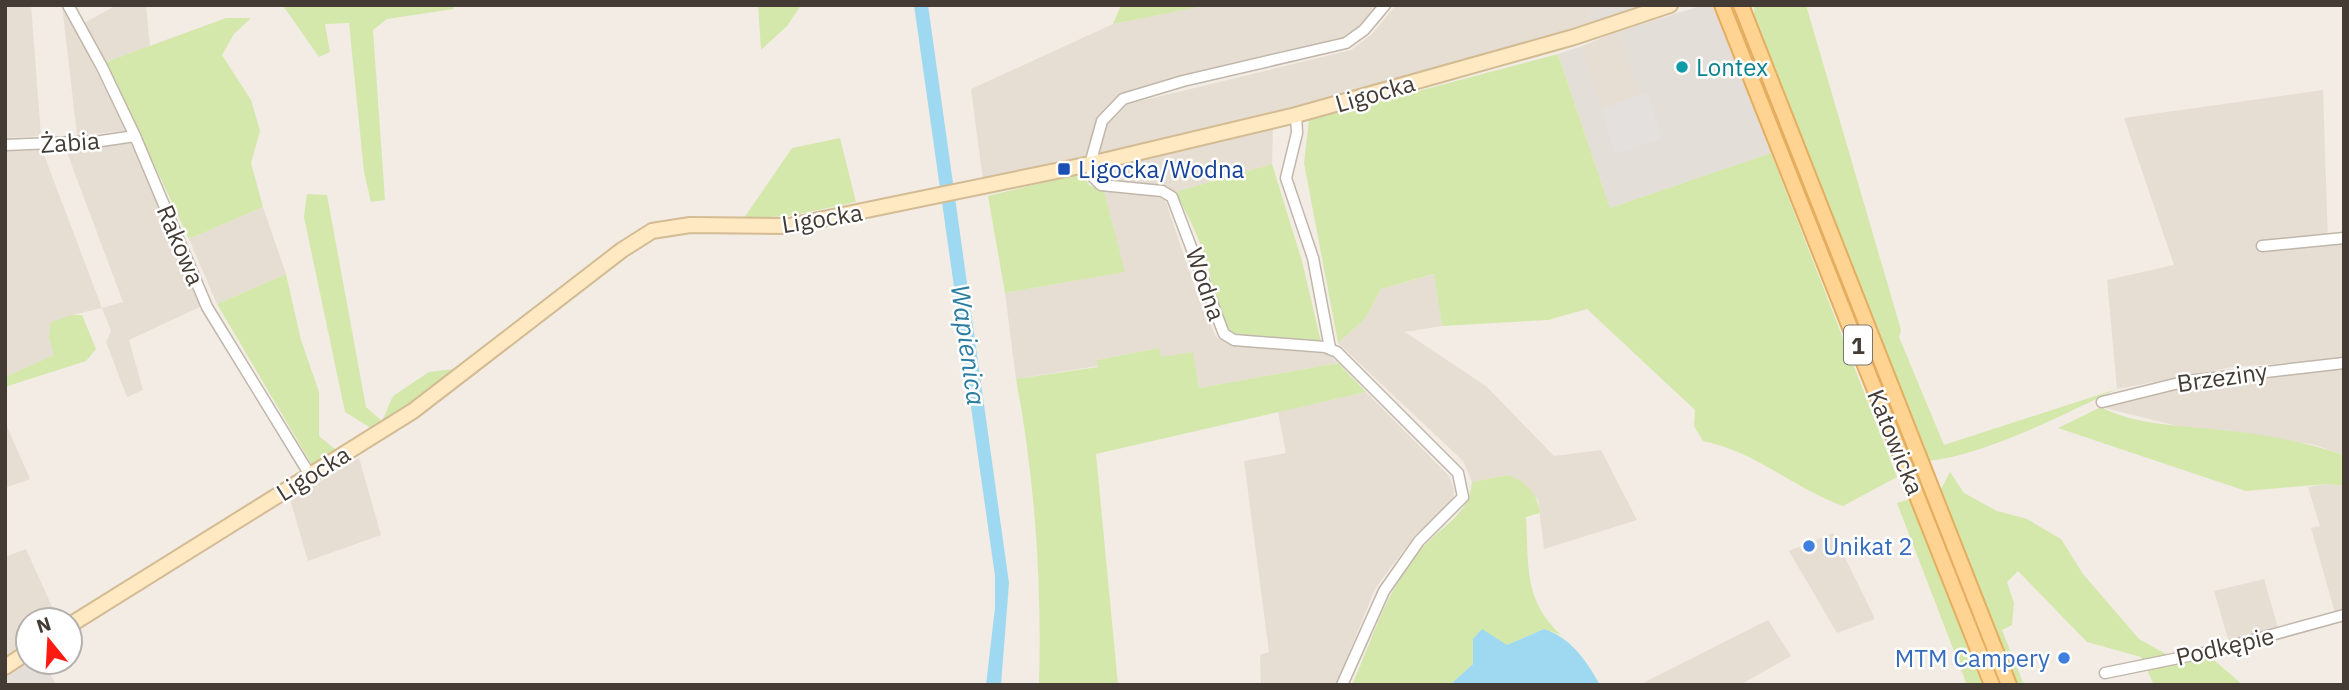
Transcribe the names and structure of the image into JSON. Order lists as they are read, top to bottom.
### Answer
{
  "streets": {
    "main road": ["1", "Katowicka"],
    "street": [
      "Ligocka",
      "Żabia",
      "Rakowa",
      "Wodna",
      "Brzeziny",
      "Podkępie"
    ]
  },
  "crossings": [
    ["Ligocka", "Rakowa"],
    ["Ligocka", "Wodna"],
    ["Żabia", "Rakowa"]
  ],
  "water": ["Wapienica"],
  "places": {
    "other": ["Lontex", "Unikat 2", "MTM Campery"],
    "transit": ["Ligocka/Wodna"]
  },
  "north": "top"
}
